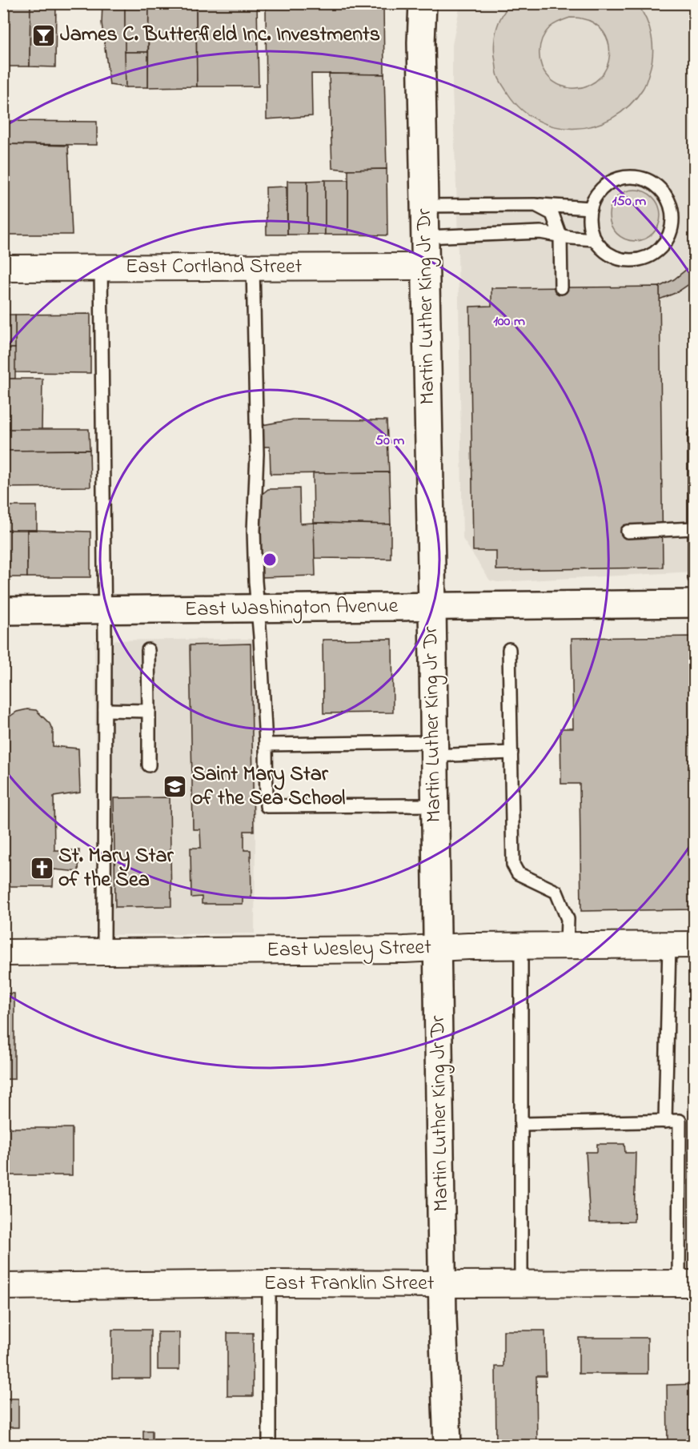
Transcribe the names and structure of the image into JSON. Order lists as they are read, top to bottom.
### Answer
{
  "streets": {
    "main road": ["Martin Luther King Jr Dr", "East Washington Avenue"],
    "street": ["East Cortland Street", "East Wesley Street", "East Franklin Street"]
  },
  "crossings": [
    ["East Cortland Street", "Martin Luther King Jr Dr"],
    ["Martin Luther King Jr Dr", "East Washington Avenue"],
    ["Martin Luther King Jr Dr", "East Wesley Street"],
    ["Martin Luther King Jr Dr", "East Franklin Street"]
  ],
  "places": {
    "bar": ["James C. Butterfield Inc. Investments"],
    "school or university": ["Saint Mary Star of the Sea School"],
    "church": ["St. Mary Star of the Sea"]
  },
  "rings": ["150 m", "100 m", "50 m"]
}
